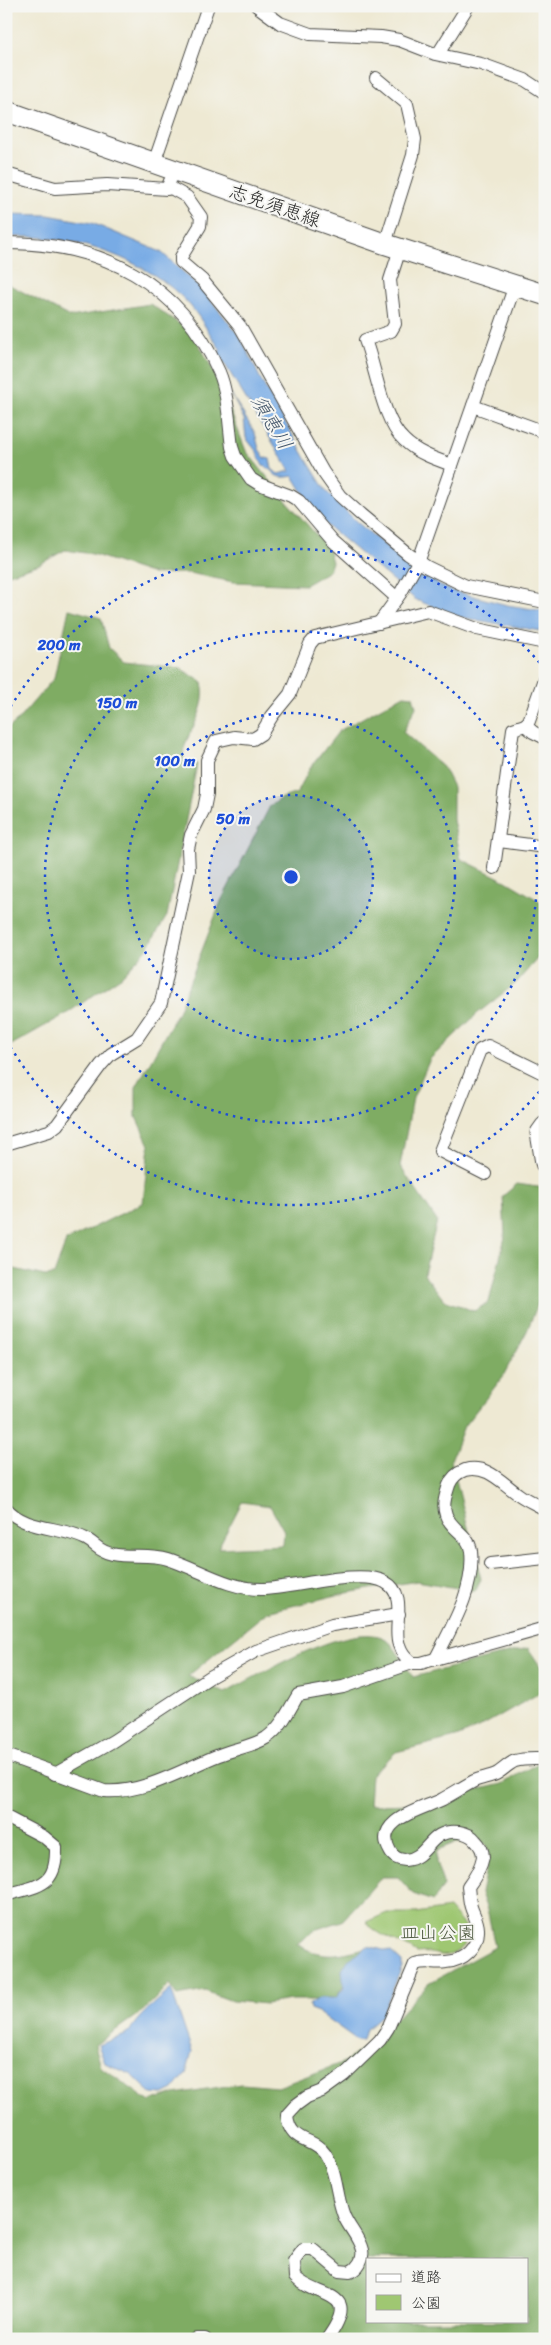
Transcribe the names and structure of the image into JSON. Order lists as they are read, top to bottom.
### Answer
{
  "streets": {
    "main road": ["志免須恵線"]
  },
  "water": ["須恵川"],
  "parks": ["皿山公園"],
  "legend": ["道路", "公園"],
  "rings": [
    "200 m",
    "150 m",
    "100 m",
    "50 m"
  ]
}
